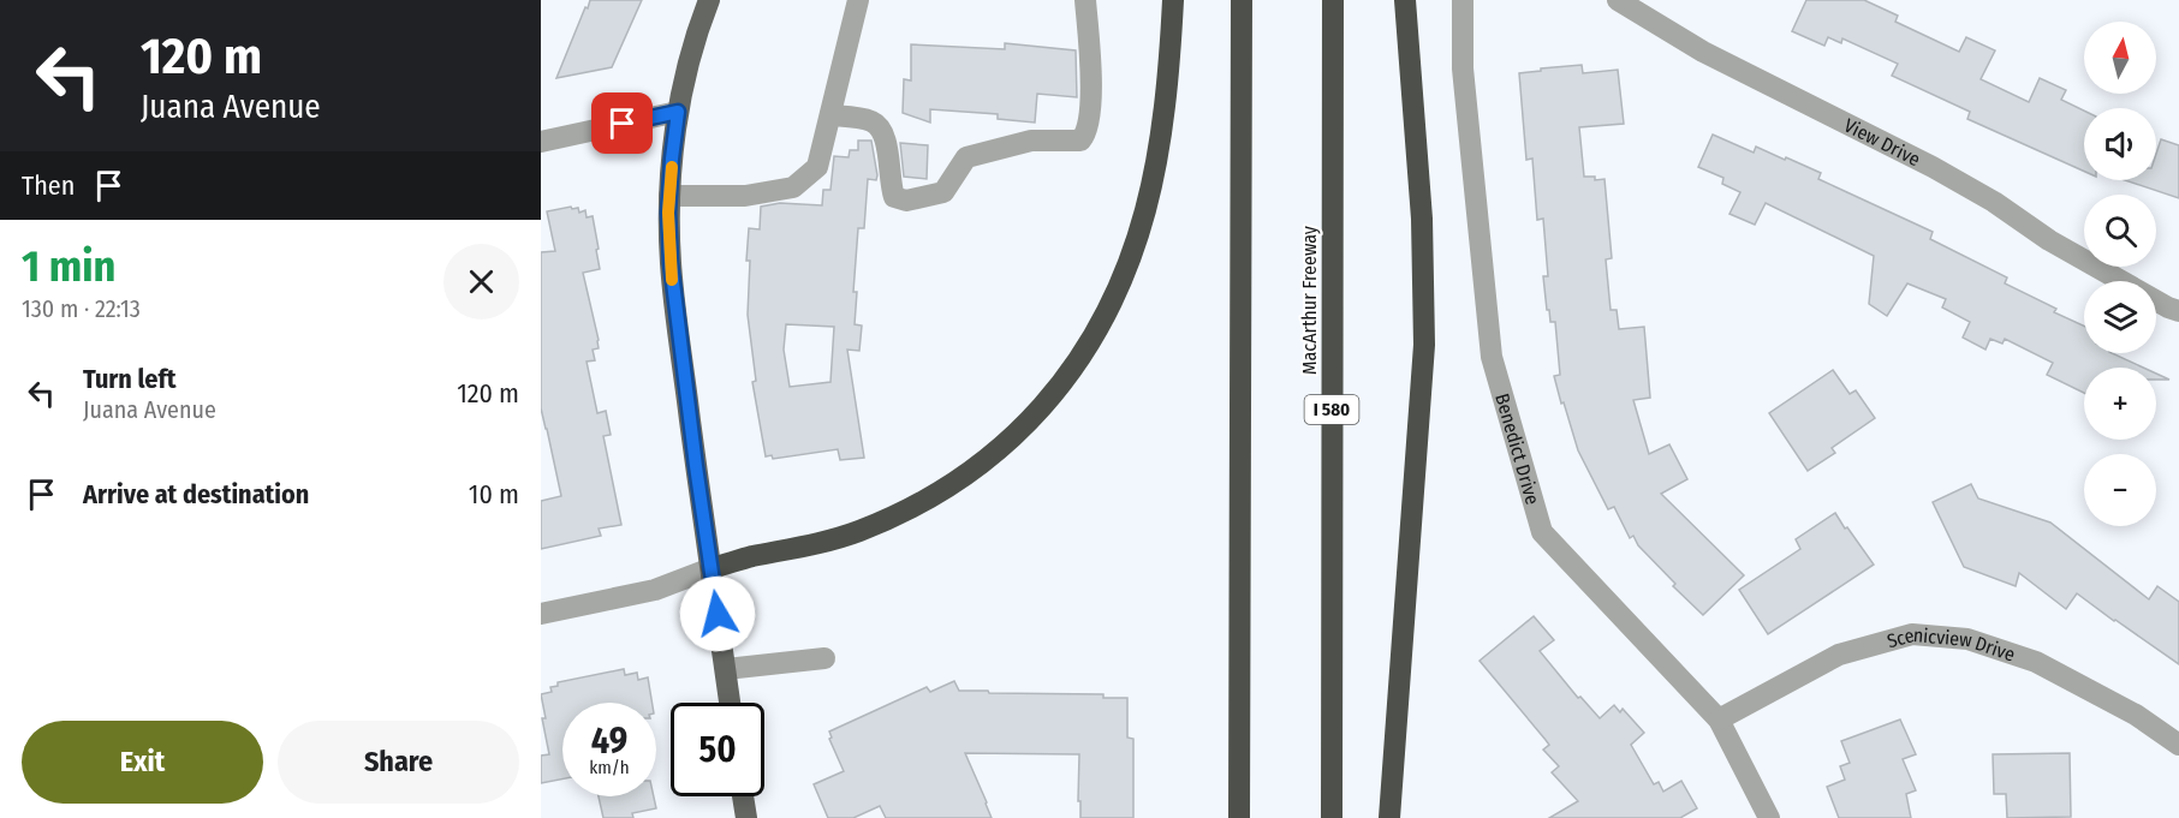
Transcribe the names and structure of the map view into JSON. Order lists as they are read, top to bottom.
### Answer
{
  "streets": {
    "highway": ["MacArthur Freeway", "I 580"],
    "street": ["View Drive", "Benedict Drive", "Scenicview Drive"]
  },
  "crossings": [
    ["Benedict Drive", "Scenicview Drive"]
  ],
  "north": "top",
  "page": {
    "turn": ["120 m", "Juana Avenue"],
    "map_buttons": ["+", "−"],
    "then": "Then",
    "heading": ["1 min", "130 m · 22:13"],
    "list": [
      {
        "name": "Turn left",
        "note": "Juana Avenue",
        "value": "120 m"
      },
      {
        "name": "Arrive at destination",
        "value": "10 m"
      }
    ],
    "speed": "49 km/h",
    "limit": "50",
    "buttons": ["Exit", "Share"]
  }
}
